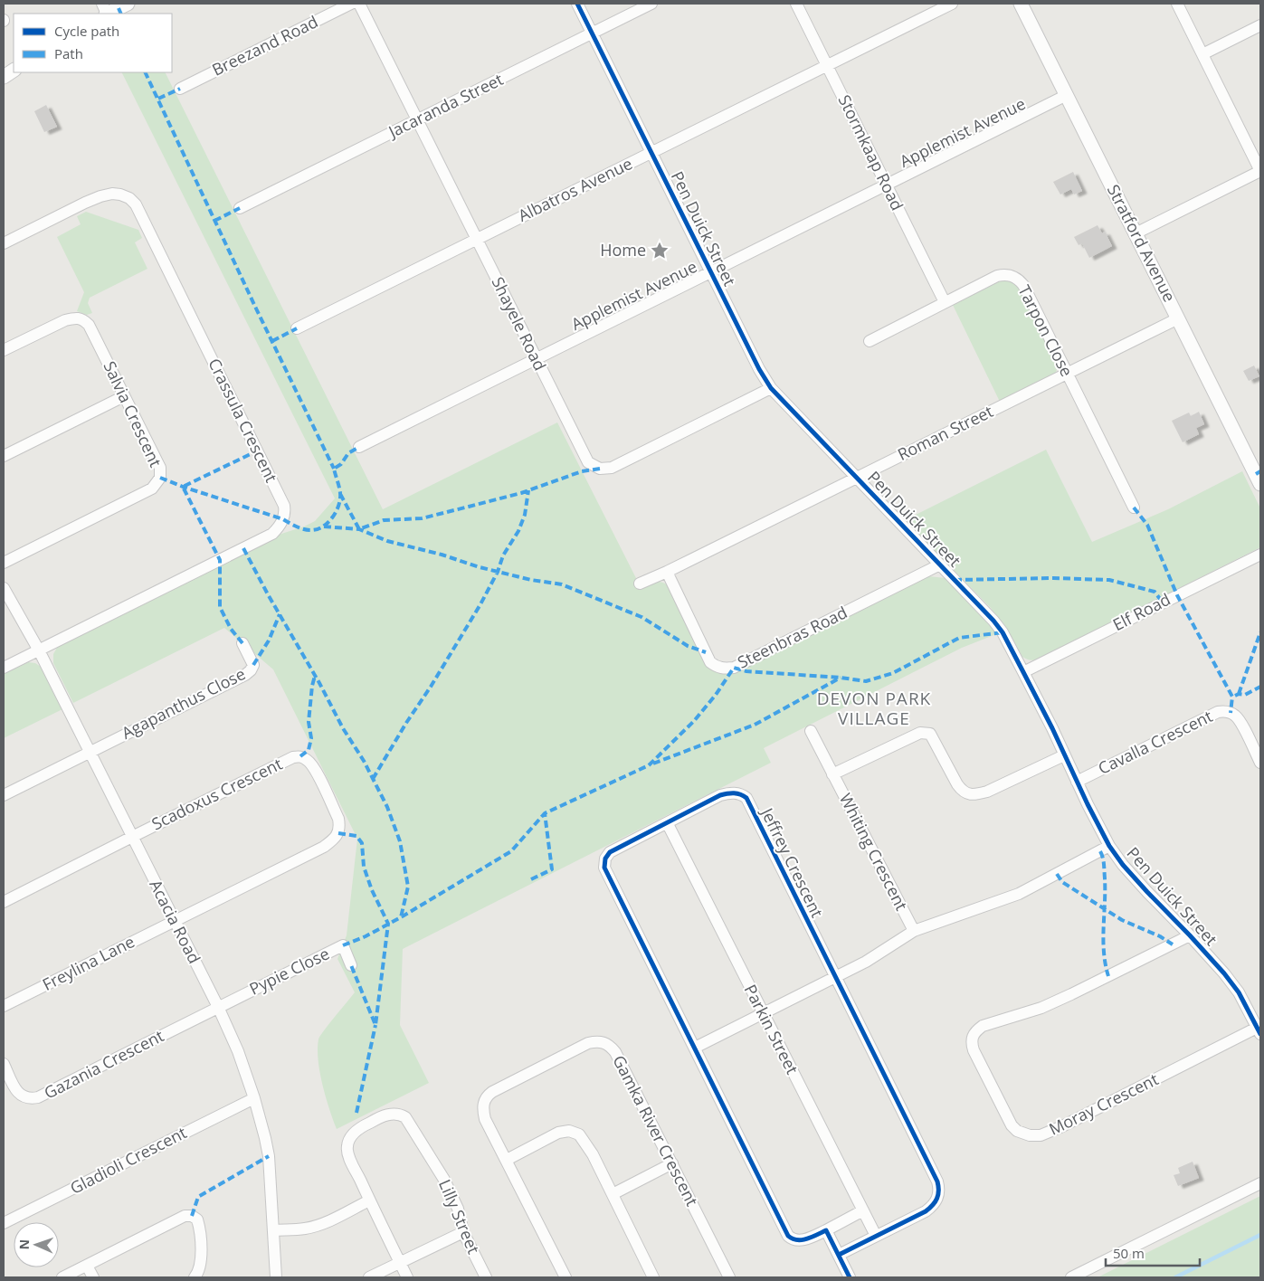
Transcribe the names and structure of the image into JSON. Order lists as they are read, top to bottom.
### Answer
{
  "streets": {
    "street": [
      "Breezand Road",
      "Jacaranda Street",
      "Applemist Avenue",
      "Stormkaap Road",
      "Albatros Avenue",
      "Pen Duick Street",
      "Stratford Avenue",
      "Shayele Road",
      "Tarpon Close",
      "Salvia Crescent",
      "Crassula Crescent",
      "Roman Street",
      "Elf Road",
      "Steenbras Road",
      "Agapanthus Close",
      "Cavalla Crescent",
      "Scadoxus Crescent",
      "Whiting Crescent",
      "Jeffrey Crescent",
      "Acacia Road",
      "Freylina Lane",
      "Pypie Close",
      "Parkin Street",
      "Gazania Crescent",
      "Moray Crescent",
      "Gamka River Crescent",
      "Gladioli Crescent",
      "Lilly Street"
    ]
  },
  "crossings": [
    ["Jacaranda Street", "Pen Duick Street"],
    ["Jacaranda Street", "Shayele Road"],
    ["Applemist Avenue", "Stormkaap Road"],
    ["Applemist Avenue", "Pen Duick Street"],
    ["Applemist Avenue", "Stratford Avenue"],
    ["Applemist Avenue", "Shayele Road"],
    ["Stormkaap Road", "Albatros Avenue"],
    ["Stormkaap Road", "Tarpon Close"],
    ["Albatros Avenue", "Pen Duick Street"],
    ["Albatros Avenue", "Shayele Road"],
    ["Pen Duick Street", "Shayele Road"],
    ["Pen Duick Street", "Roman Street"],
    ["Pen Duick Street", "Elf Road"],
    ["Pen Duick Street", "Steenbras Road"],
    ["Pen Duick Street", "Cavalla Crescent"],
    ["Pen Duick Street", "Whiting Crescent"],
    ["Pen Duick Street", "Moray Crescent"],
    ["Stratford Avenue", "Roman Street"],
    ["Tarpon Close", "Roman Street"],
    ["Crassula Crescent", "Acacia Road"],
    ["Roman Street", "Steenbras Road"],
    ["Agapanthus Close", "Acacia Road"],
    ["Scadoxus Crescent", "Acacia Road"],
    ["Scadoxus Crescent", "Freylina Lane"],
    ["Jeffrey Crescent", "Parkin Street"],
    ["Acacia Road", "Freylina Lane"],
    ["Acacia Road", "Pypie Close"],
    ["Acacia Road", "Gazania Crescent"],
    ["Acacia Road", "Gladioli Crescent"],
    ["Pypie Close", "Gazania Crescent"]
  ],
  "districts": ["DEVON PARK VILLAGE"],
  "places": {
    "place": ["Home"]
  },
  "legend": ["Cycle path", "Path"],
  "scale_bar": "50 m",
  "north": "left"
}
